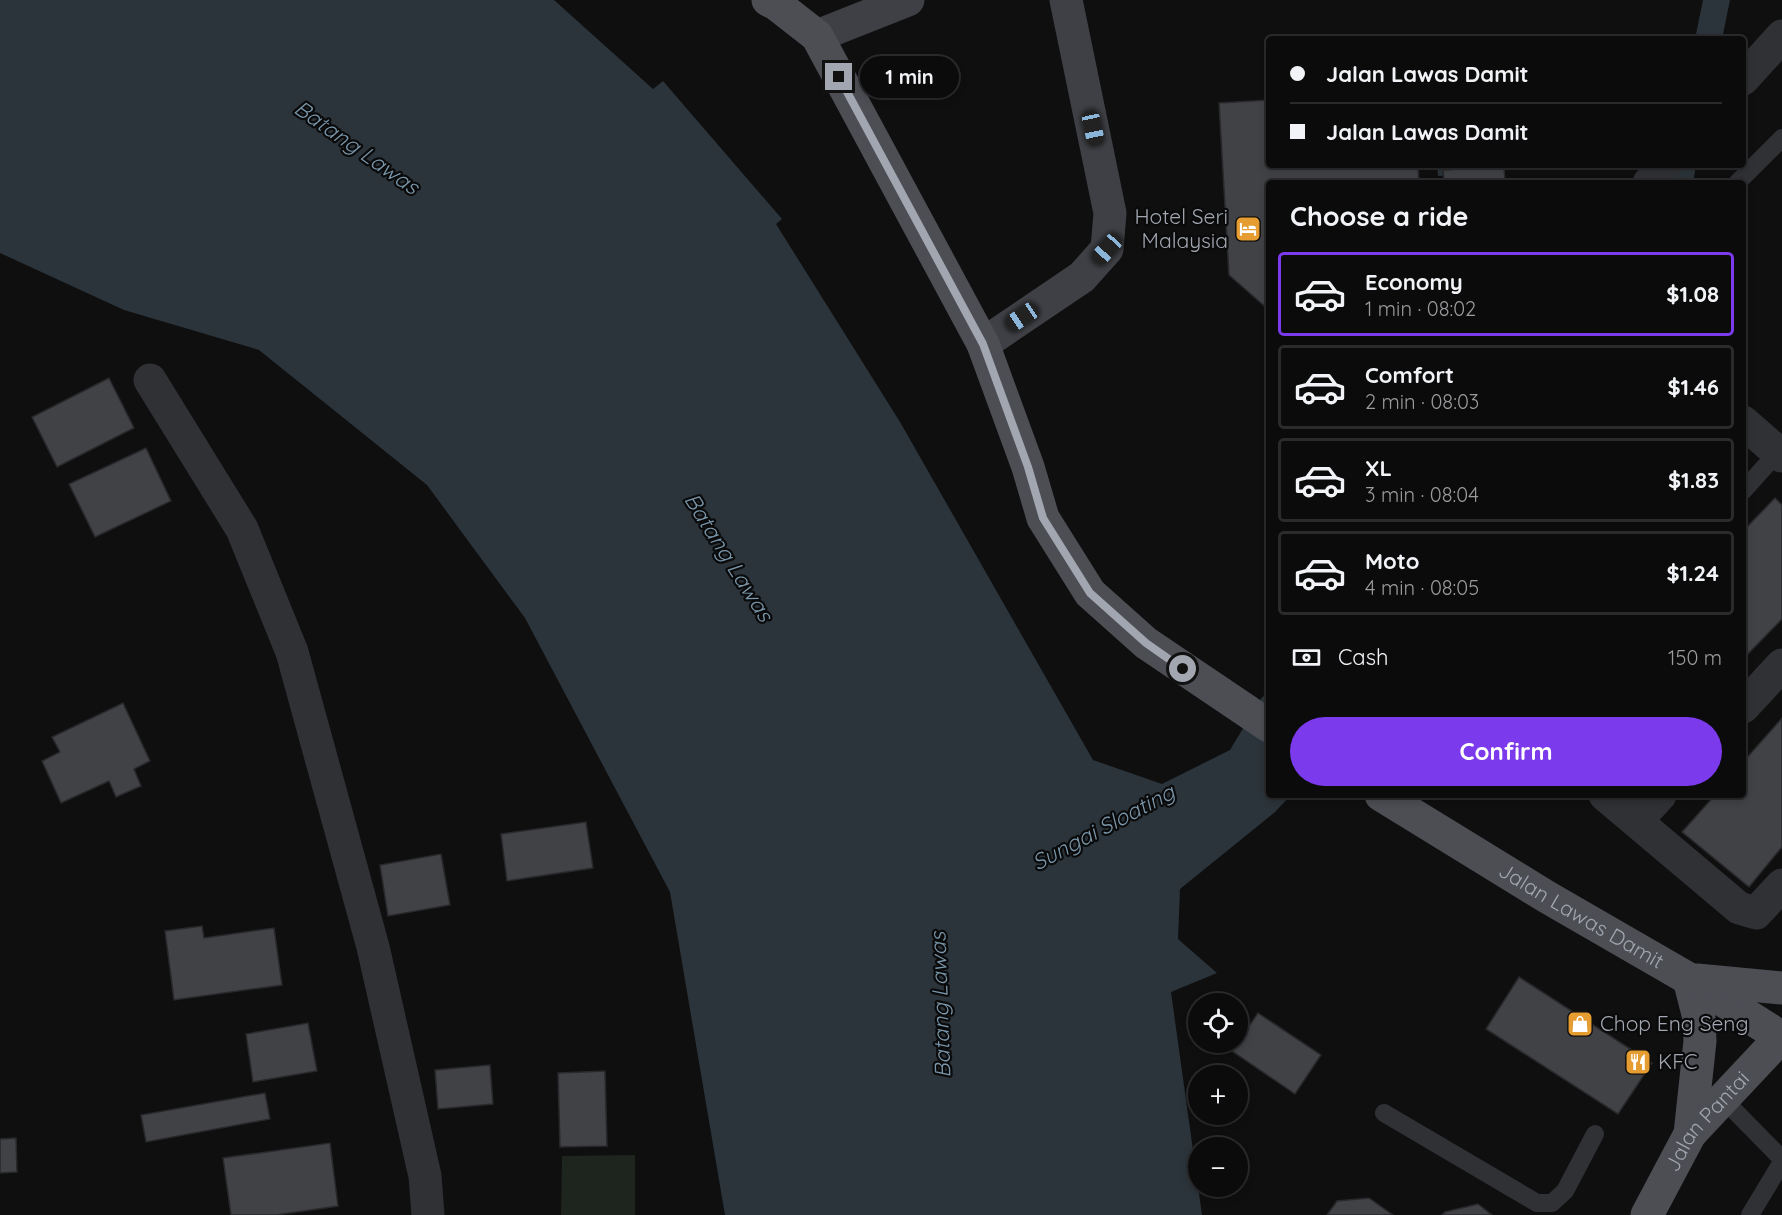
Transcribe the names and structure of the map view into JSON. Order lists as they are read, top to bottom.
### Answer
{
  "streets": {
    "main road": ["Jalan Lawas Damit", "Jalan Pantai"]
  },
  "crossings": [
    ["Jalan Lawas Damit", "Jalan Pantai"]
  ],
  "water": ["Batang Lawas", "Sungai Sloating"],
  "places": {
    "hotel": ["Hotel Seri Malaysia"],
    "shop": ["Chop Eng Seng"],
    "restaurant": ["KFC"]
  },
  "page": {
    "banner": ["Jalan Lawas Damit", "Jalan Lawas Damit"],
    "bubble": "1 min",
    "heading": "Choose a ride",
    "list": [
      {
        "name": "Economy",
        "note": "1 min · 08:02",
        "value": "$1.08"
      },
      {
        "name": "Comfort",
        "note": "2 min · 08:03",
        "value": "$1.46"
      },
      {
        "name": "XL",
        "note": "3 min · 08:04",
        "value": "$1.83"
      },
      {
        "name": "Moto",
        "note": "4 min · 08:05",
        "value": "$1.24"
      }
    ],
    "pay": ["Cash", "150 m"],
    "buttons": "Confirm",
    "map_buttons": ["+", "−"]
  }
}
